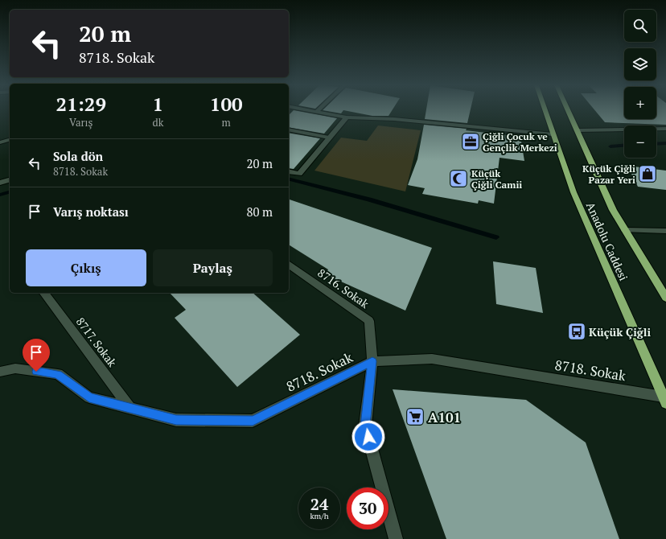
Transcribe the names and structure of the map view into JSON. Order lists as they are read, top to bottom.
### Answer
{
  "streets": {
    "highway": ["Anadolu Caddesi"],
    "street": ["8716. Sokak", "8717. Sokak", "8718. Sokak"]
  },
  "crossings": [
    ["Anadolu Caddesi", "8718. Sokak"],
    ["8716. Sokak", "8718. Sokak"],
    ["8717. Sokak", "8718. Sokak"]
  ],
  "places": {
    "office": ["Çiğli Çocuk ve Gençlik Merkezi"],
    "shop": ["Küçük Çiğli Pazar Yeri"],
    "mosque": ["Küçük Çiğli Camii"],
    "bus stop": ["Küçük Çiğli"],
    "supermarket": ["A101"]
  },
  "page": {
    "map_buttons": ["+", "−"],
    "turn": ["20 m", "8718. Sokak"],
    "eta": [
      "21:29",
      "Varış",
      "1",
      "dk",
      "100",
      "m"
    ],
    "list": [
      {
        "name": "Sola dön",
        "note": "8718. Sokak",
        "value": "20 m"
      },
      {
        "name": "Varış noktası",
        "value": "80 m"
      }
    ],
    "buttons": ["Çıkış", "Paylaş"],
    "speed": "24 km/h",
    "limit": "30"
  }
}
